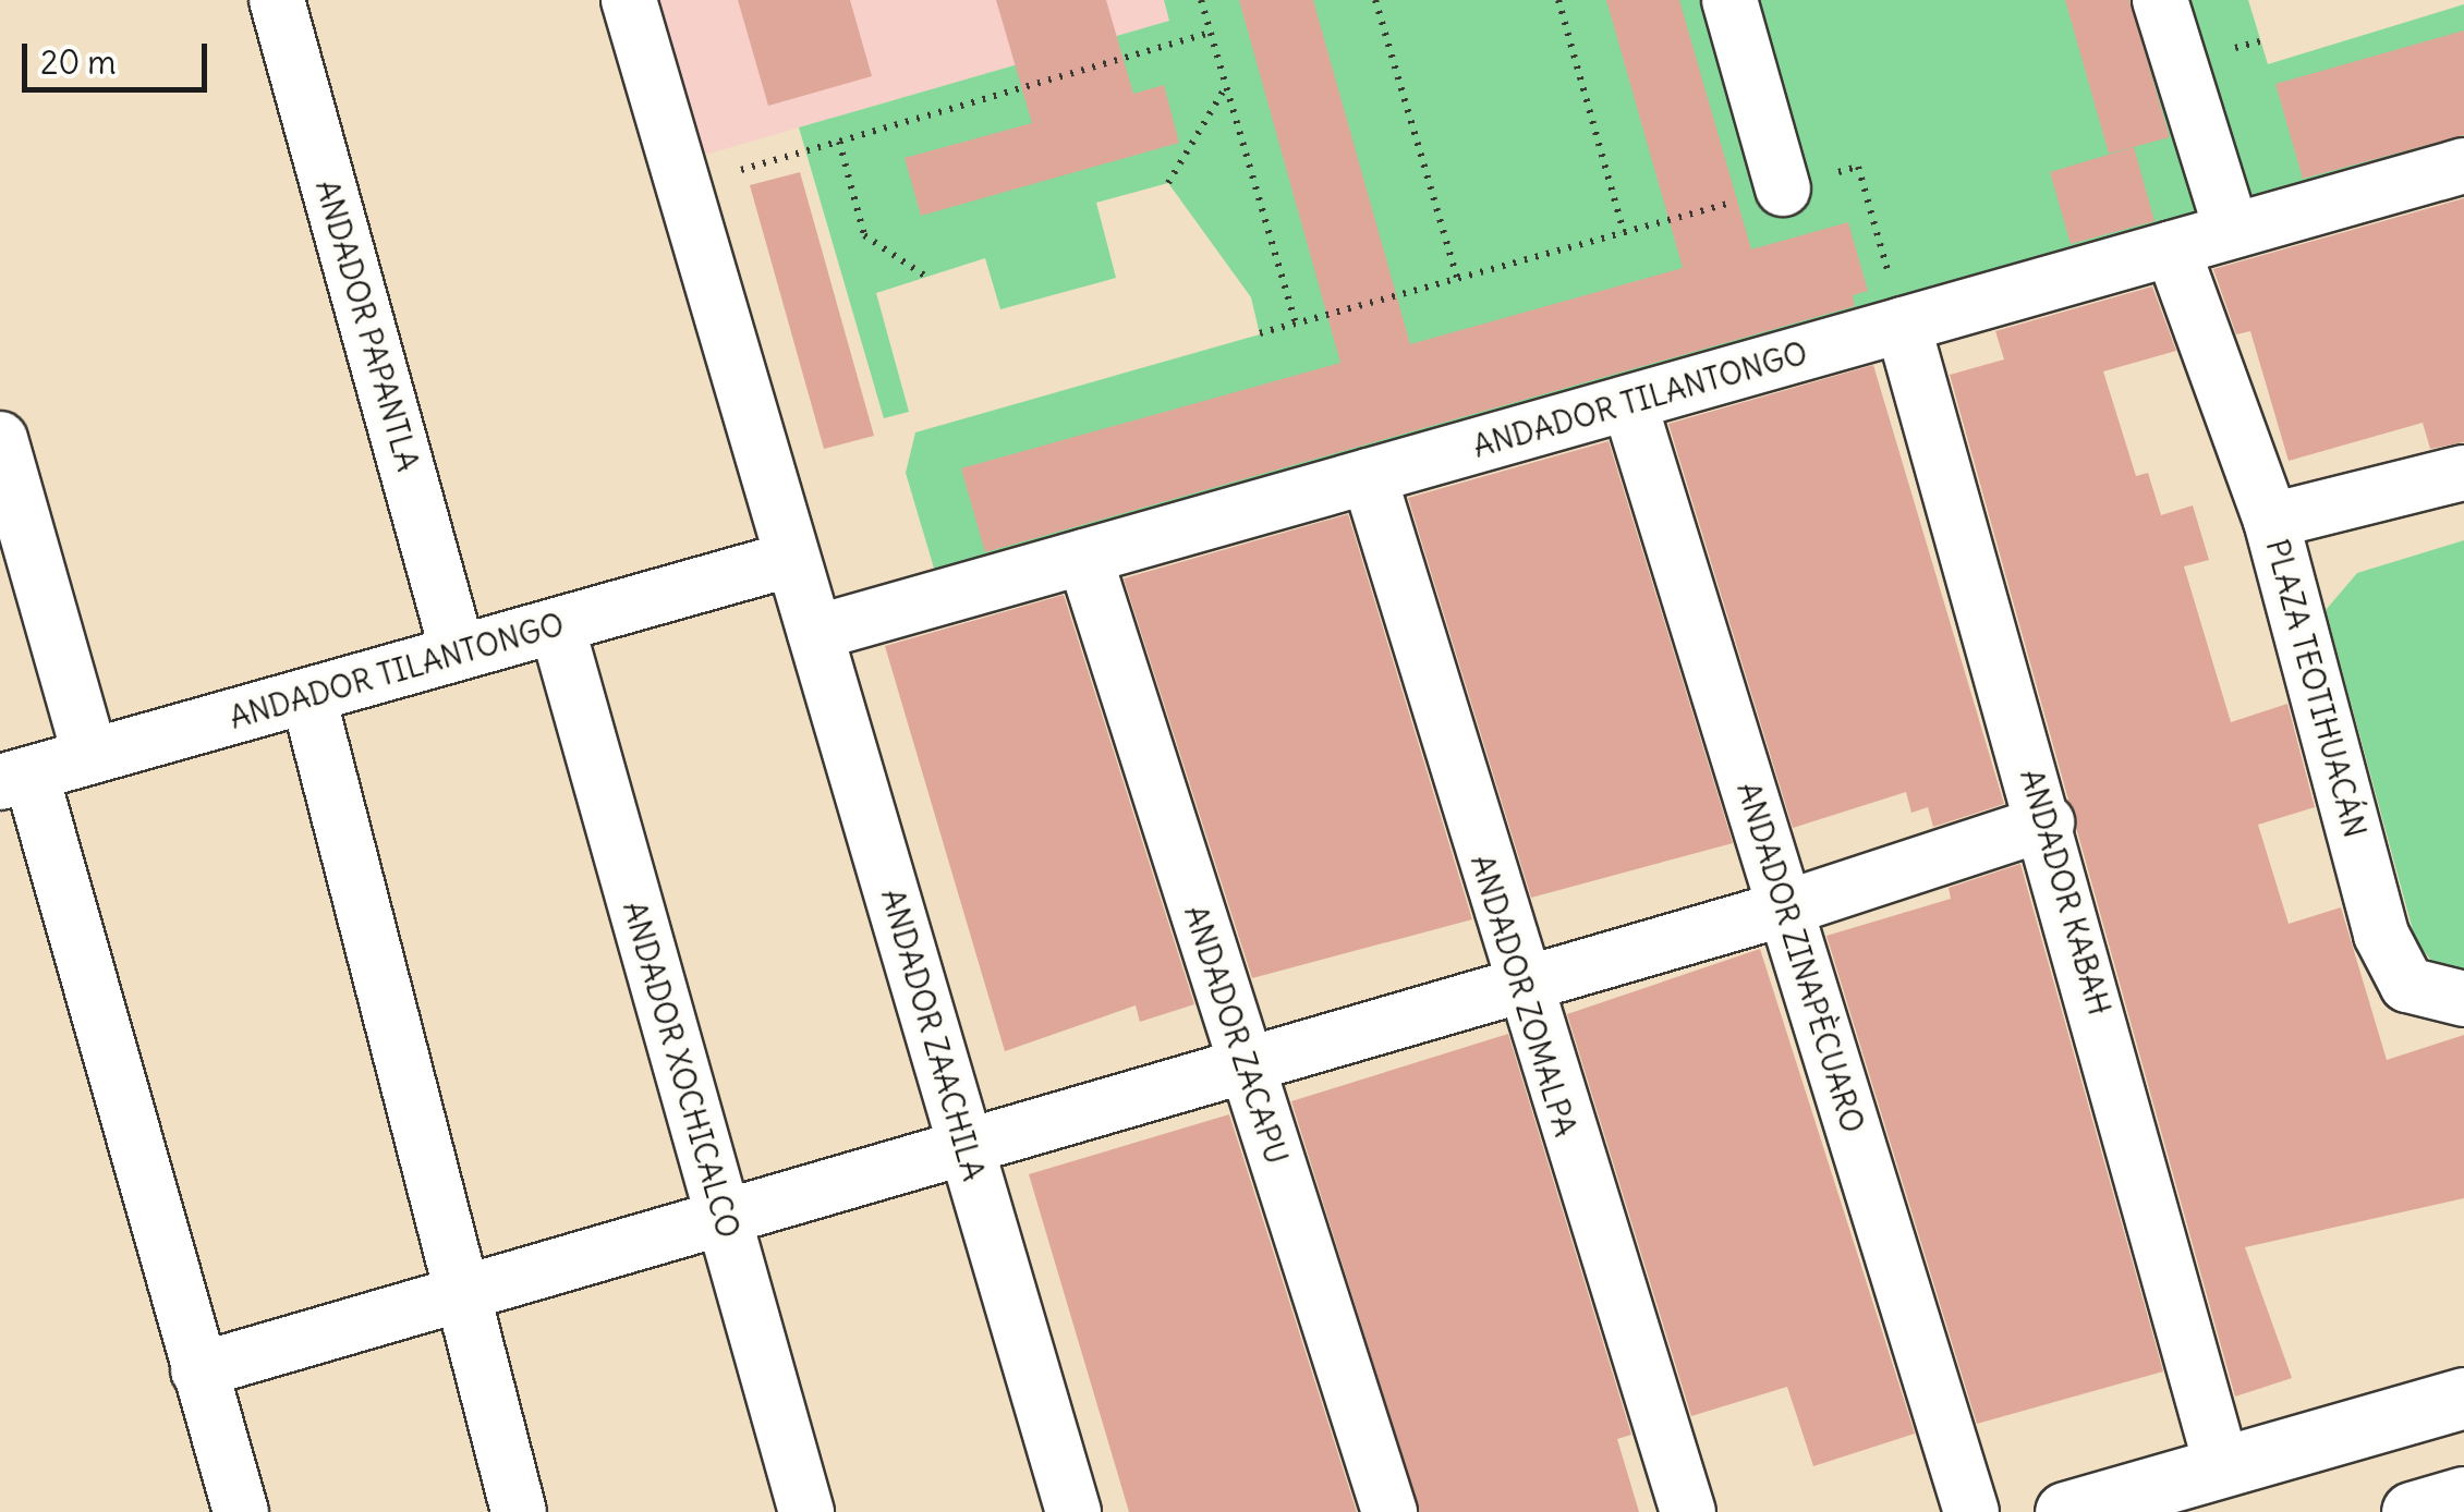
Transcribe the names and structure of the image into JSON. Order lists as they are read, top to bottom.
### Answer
{
  "streets": {
    "street": [
      "ANDADOR PAPANTLA",
      "ANDADOR TILANTONGO",
      "PLAZA TEOTIHUACÁN",
      "ANDADOR KABAH",
      "ANDADOR ZINAPÈCUARO",
      "ANDADOR ZOMALPA",
      "ANDADOR ZAACHILA",
      "ANDADOR ZACAPU",
      "ANDADOR XOCHICALCO"
    ]
  },
  "crossings": [
    ["ANDADOR PAPANTLA", "ANDADOR TILANTONGO"],
    ["ANDADOR TILANTONGO", "ANDADOR KABAH"],
    ["ANDADOR TILANTONGO", "ANDADOR ZINAPÈCUARO"],
    ["ANDADOR TILANTONGO", "ANDADOR ZOMALPA"],
    ["ANDADOR TILANTONGO", "ANDADOR ZAACHILA"],
    ["ANDADOR TILANTONGO", "ANDADOR ZACAPU"],
    ["ANDADOR TILANTONGO", "ANDADOR XOCHICALCO"]
  ],
  "scale_bar": "20 m"
}
